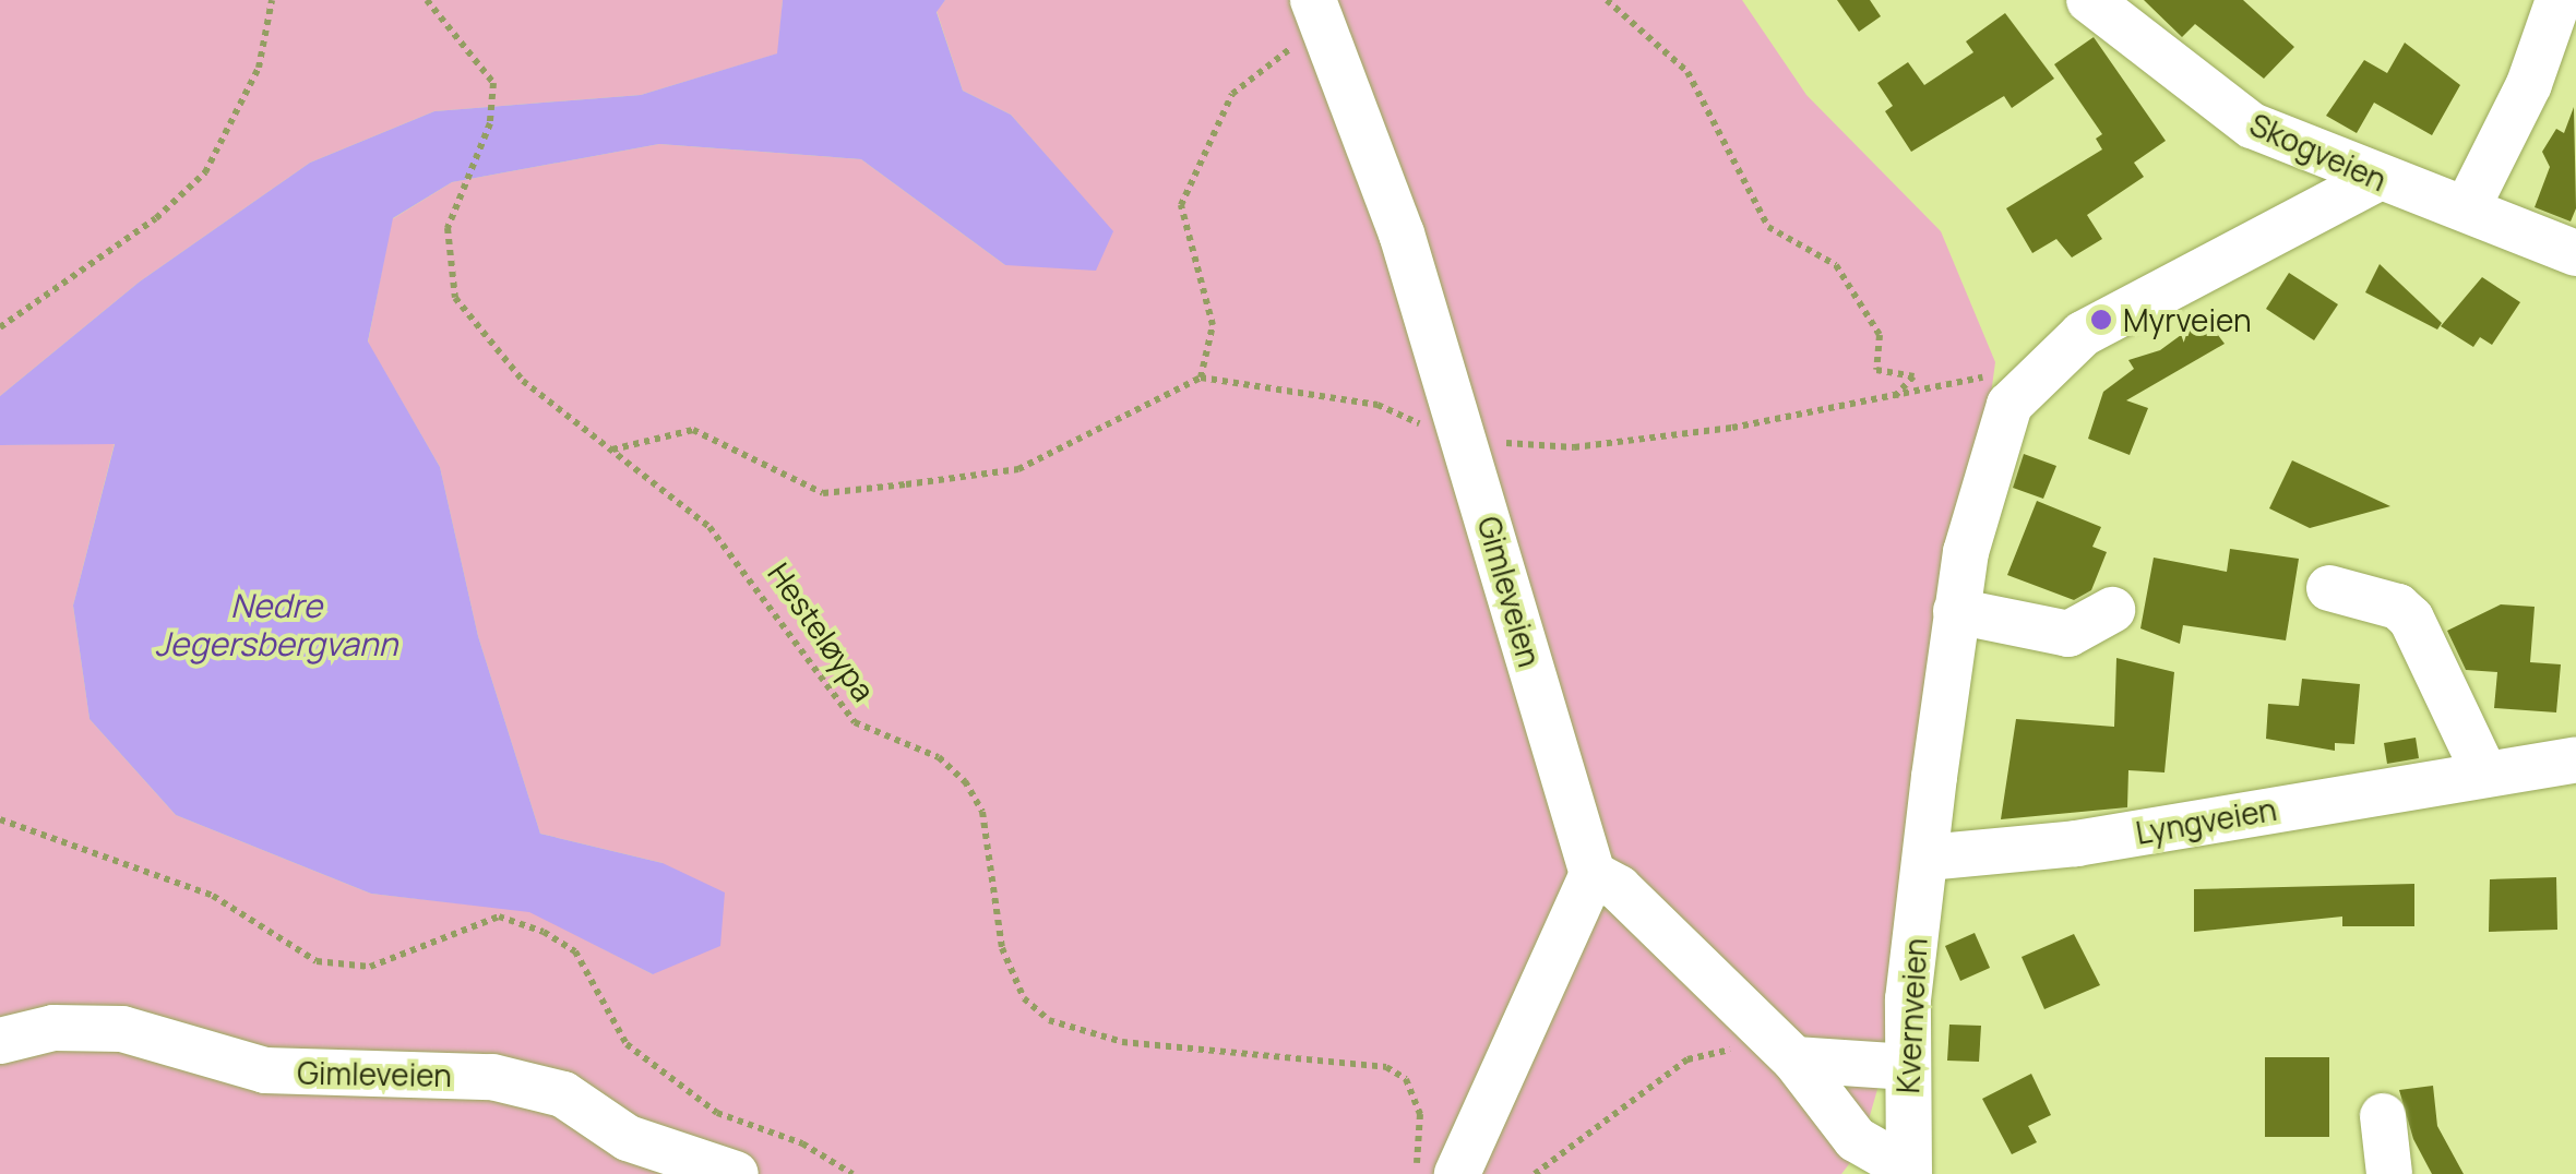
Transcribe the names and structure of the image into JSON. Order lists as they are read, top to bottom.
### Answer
{
  "streets": {
    "street": [
      "Skogveien",
      "Gimleveien",
      "Lyngveien",
      "Kvernveien"
    ],
    "path": ["Hesteløypa"]
  },
  "crossings": [
    ["Lyngveien", "Kvernveien"]
  ],
  "water": ["Nedre Jegersbergvann"],
  "places": ["Myrveien"]
}
